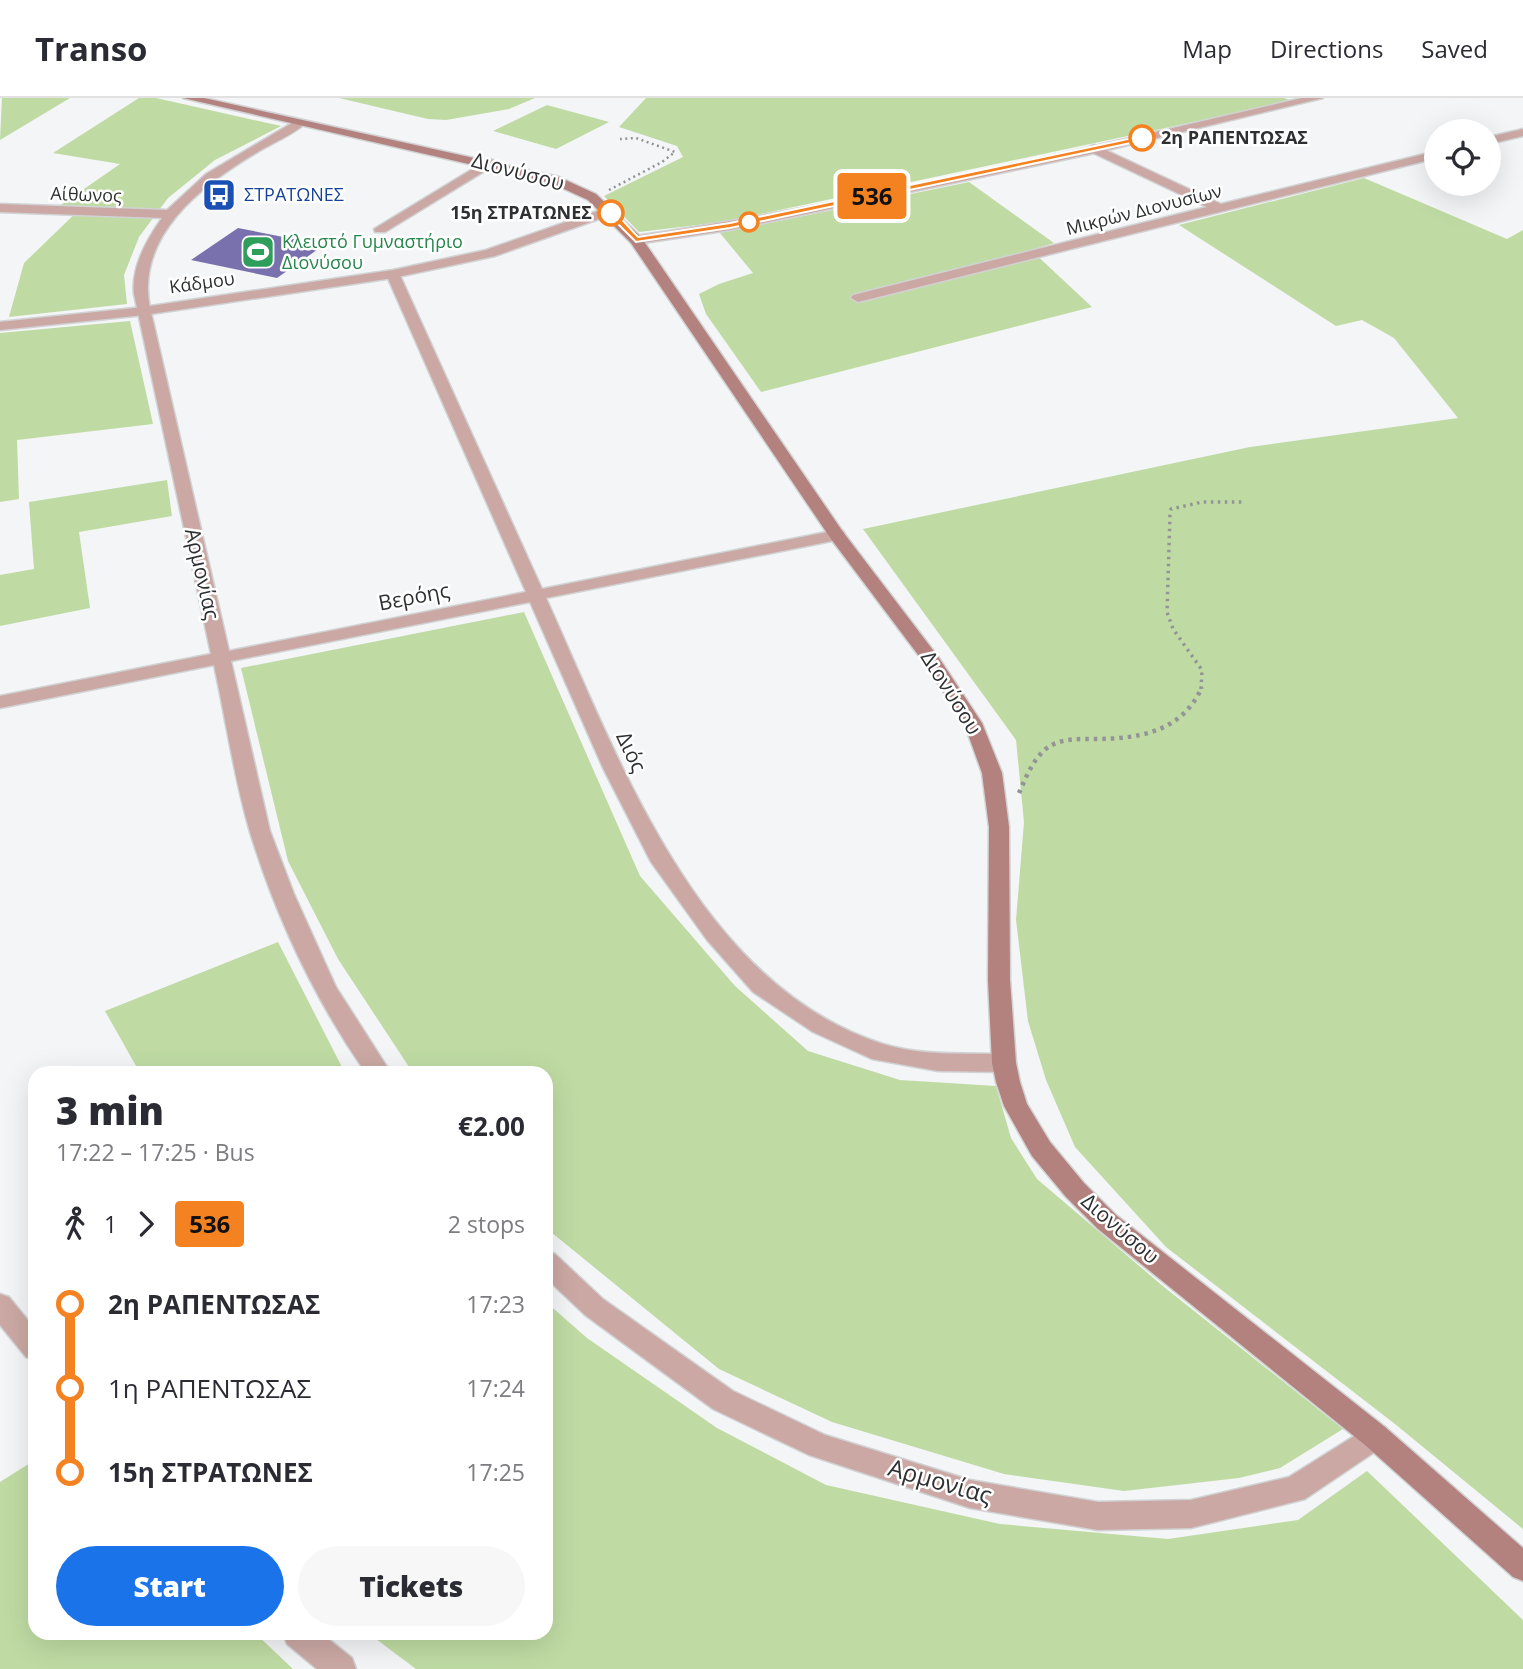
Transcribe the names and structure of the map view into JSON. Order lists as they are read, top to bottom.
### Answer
{
  "streets": {
    "main road": ["Διονύσου"],
    "street": [
      "Αίθωνος",
      "Μικρών Διονυσίων",
      "Κάδμου",
      "Αρμονίας",
      "Βερόης",
      "Διός"
    ]
  },
  "crossings": [
    ["Διονύσου", "Κάδμου"],
    ["Διονύσου", "Αρμονίας"],
    ["Διονύσου", "Βερόης"],
    ["Διονύσου", "Διός"],
    ["Αίθωνος", "Αρμονίας"],
    ["Κάδμου", "Αρμονίας"],
    ["Κάδμου", "Διός"],
    ["Αρμονίας", "Βερόης"],
    ["Βερόης", "Διός"]
  ],
  "places": {
    "other": ["2η ΡΑΠΕΝΤΩΣΑΣ", "15η ΣΤΡΑΤΩΝΕΣ"],
    "bus stop": ["ΣΤΡΑΤΩΝΕΣ"],
    "sports": ["Κλειστό Γυμναστήριο Διονύσου"]
  },
  "lines": ["bus line 536"],
  "page": {
    "header": "Transo",
    "nav": ["Map", "Directions", "Saved"],
    "on_map": "536",
    "heading": ["3 min", "17:22 – 17:25 · Bus", "€2.00"],
    "legs": ["1", "536", "2 stops"],
    "list": [
      {
        "name": "2η ΡΑΠΕΝΤΩΣΑΣ",
        "value": "17:23"
      },
      {
        "name": "1η ΡΑΠΕΝΤΩΣΑΣ",
        "value": "17:24"
      },
      {
        "name": "15η ΣΤΡΑΤΩΝΕΣ",
        "value": "17:25"
      }
    ],
    "buttons": ["Start", "Tickets"]
  }
}
